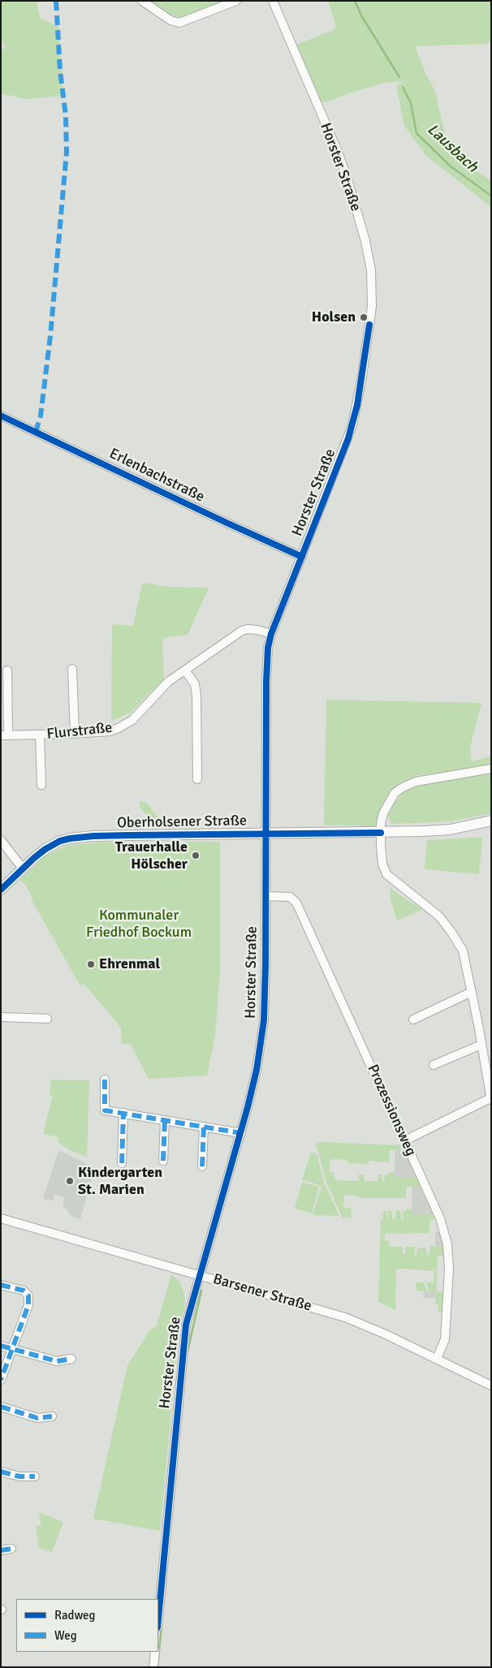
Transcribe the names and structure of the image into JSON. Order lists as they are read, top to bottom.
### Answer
{
  "streets": {
    "main road": ["Oberholsener Straße"],
    "street": [
      "Horster Straße",
      "Erlenbachstraße",
      "Flurstraße",
      "Prozessionsweg",
      "Barsener Straße"
    ]
  },
  "crossings": [
    ["Horster Straße", "Erlenbachstraße"],
    ["Horster Straße", "Flurstraße"],
    ["Horster Straße", "Oberholsener Straße"],
    ["Horster Straße", "Prozessionsweg"],
    ["Horster Straße", "Barsener Straße"],
    ["Prozessionsweg", "Barsener Straße"]
  ],
  "water": ["Lausbach"],
  "parks": ["Kommunaler Friedhof Bockum"],
  "places": [
    "Holsen",
    "Trauerhalle Hölscher",
    "Ehrenmal",
    "Kindergarten St. Marien"
  ],
  "legend": ["Radweg", "Weg"]
}
